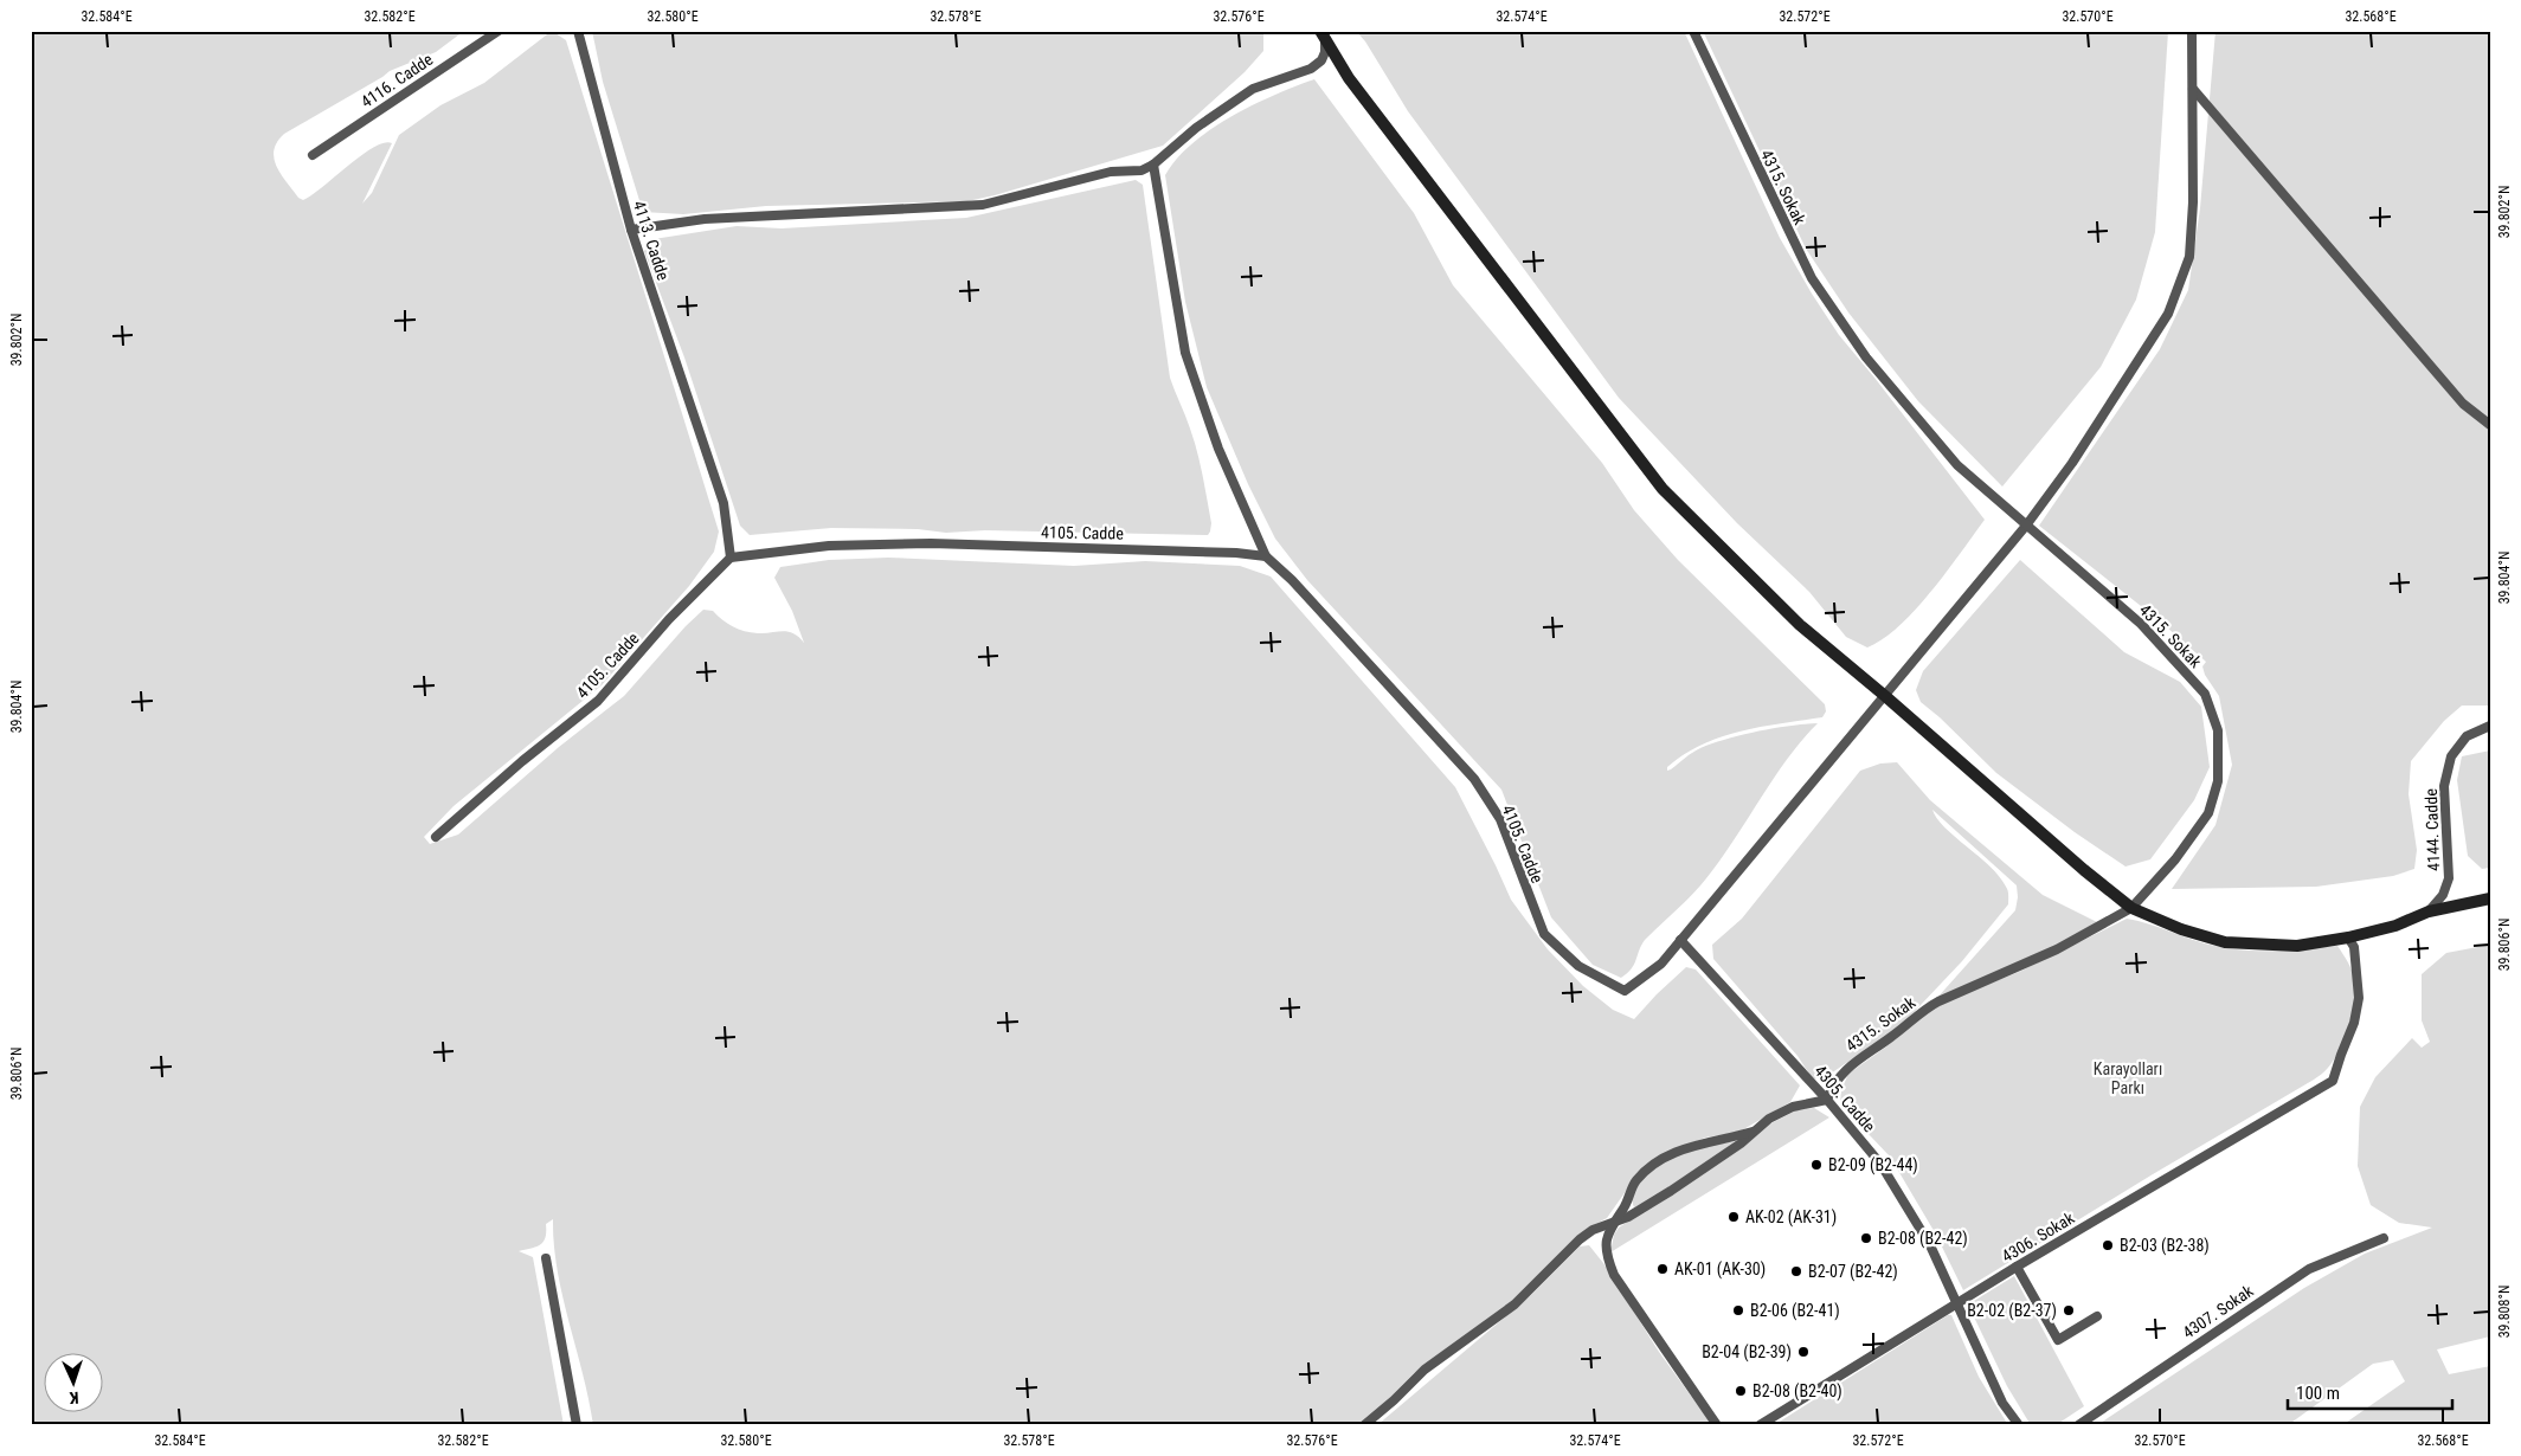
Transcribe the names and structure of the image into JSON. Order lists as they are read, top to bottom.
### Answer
{
  "streets": {
    "street": [
      "4116. Cadde",
      "4315. Sokak",
      "4113. Cadde",
      "4105. Cadde",
      "4144. Cadde",
      "4305. Cadde",
      "4306. Sokak",
      "4307. Sokak"
    ]
  },
  "crossings": [
    ["4315. Sokak", "4305. Cadde"],
    ["4113. Cadde", "4105. Cadde"],
    ["4105. Cadde", "4305. Cadde"],
    ["4305. Cadde", "4306. Sokak"]
  ],
  "parks": ["Karayolları Parkı"],
  "places": [
    "B2-09 (B2-44)",
    "AK-02 (AK-31)",
    "B2-08 (B2-42)",
    "B2-03 (B2-38)",
    "AK-01 (AK-30)",
    "B2-07 (B2-42)",
    "B2-06 (B2-41)",
    "B2-02 (B2-37)",
    "B2-04 (B2-39)",
    "B2-08 (B2-40)"
  ],
  "scale_bar": "100 m",
  "north": "bottom",
  "coordinates": [
    "32.584°E",
    "32.582°E",
    "32.580°E",
    "32.578°E",
    "32.576°E",
    "32.574°E",
    "32.572°E",
    "32.570°E",
    "32.568°E",
    "39.802°N",
    "39.804°N",
    "39.806°N",
    "39.808°N"
  ]
}
